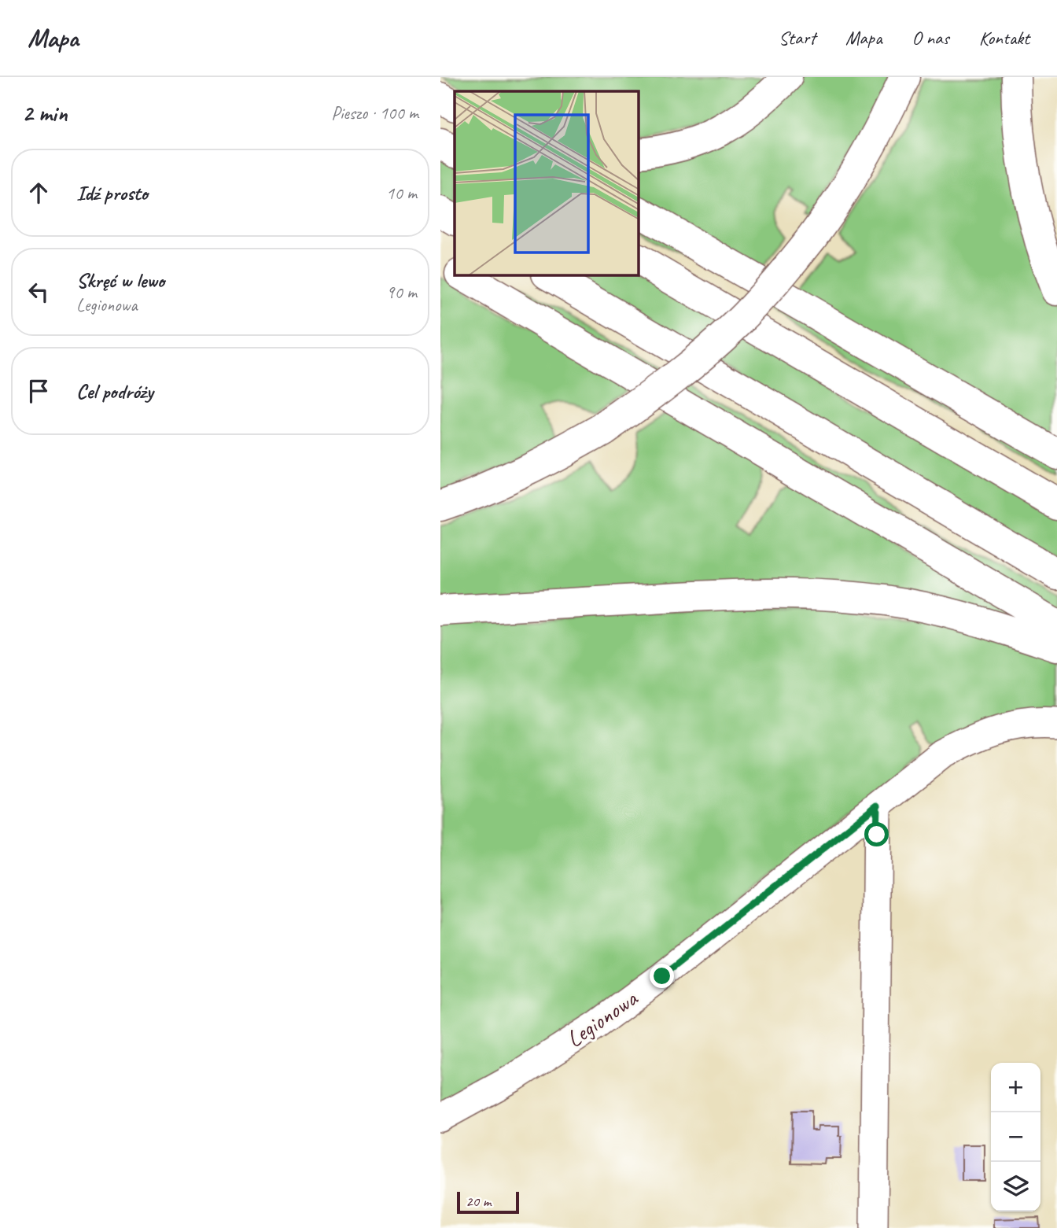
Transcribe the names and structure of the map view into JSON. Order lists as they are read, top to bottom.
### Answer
{
  "streets": {
    "street": ["Legionowa"]
  },
  "scale_bar": "20 m",
  "page": {
    "header": "Mapa",
    "nav": [
      "Start",
      "Mapa",
      "O nas",
      "Kontakt"
    ],
    "heading": ["2 min", "Pieszo · 100 m"],
    "list": [
      ["Idź prosto", "10 m"],
      ["Skręć w lewo", "Legionowa", "90 m"],
      "Cel podróży"
    ],
    "map_buttons": ["+", "−"],
    "scale": "20 m"
  }
}
